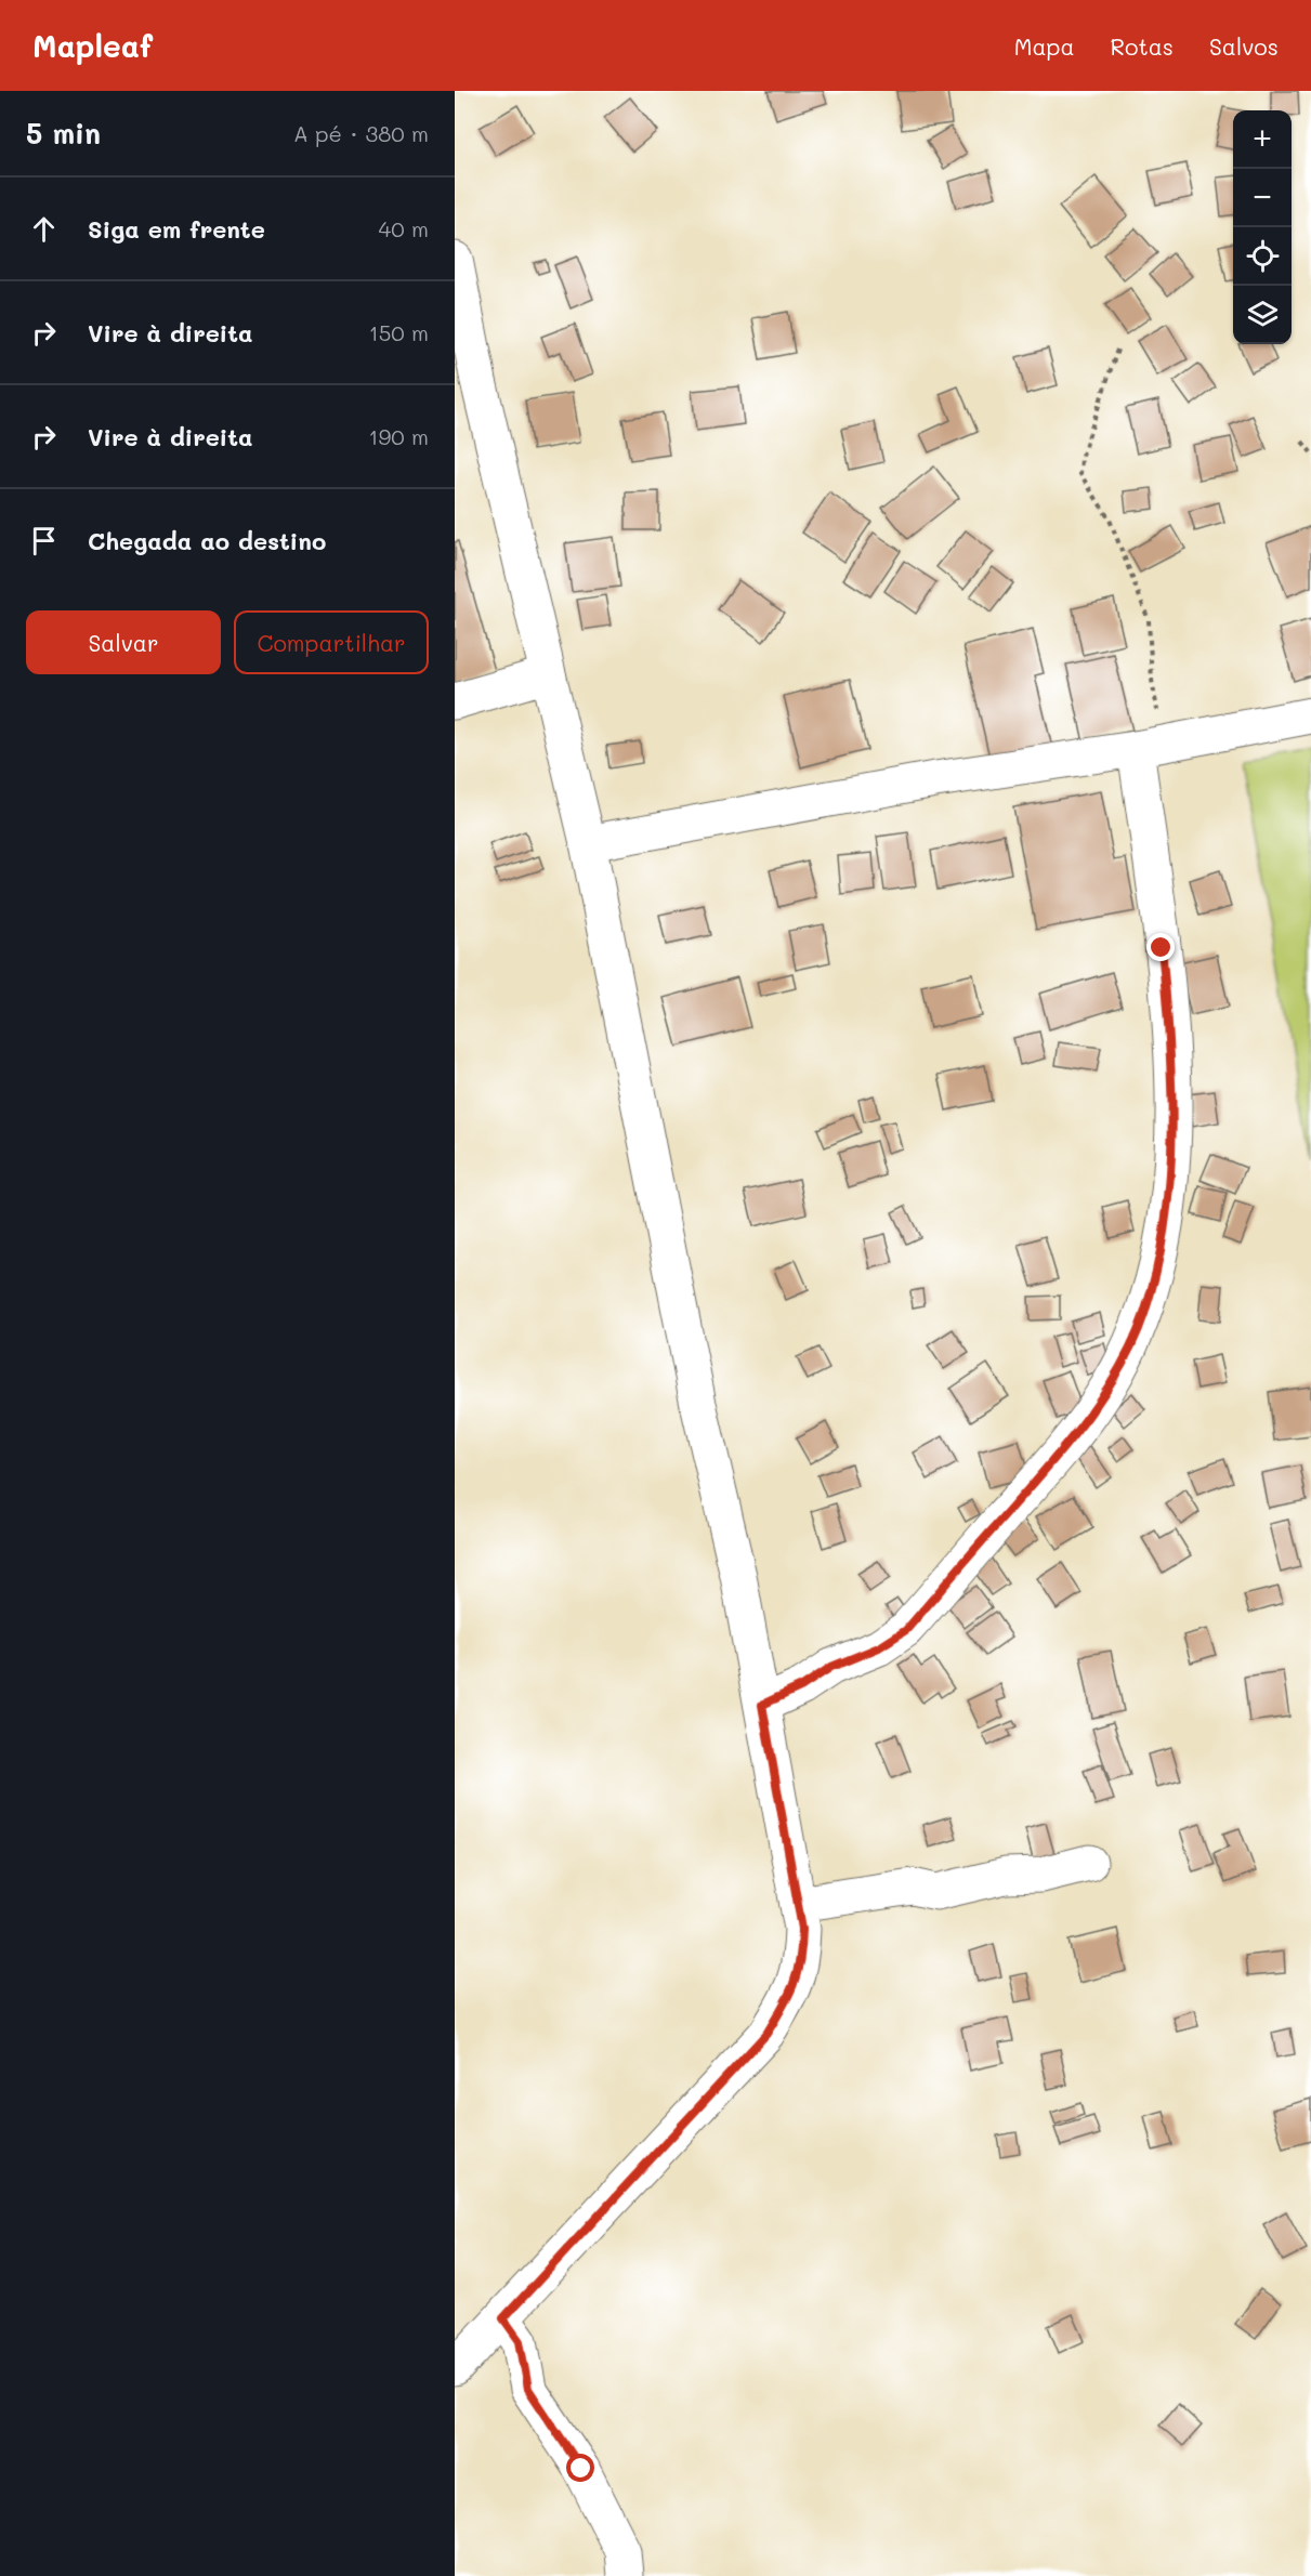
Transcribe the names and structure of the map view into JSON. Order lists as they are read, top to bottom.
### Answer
{
  "page": {
    "header": "Mapleaf",
    "nav": ["Mapa", "Rotas", "Salvos"],
    "heading": ["5 min", "A pé · 380 m"],
    "map_buttons": ["+", "−"],
    "list": [
      ["Siga em frente", "40 m"],
      ["Vire à direita", "150 m"],
      ["Vire à direita", "190 m"],
      "Chegada ao destino"
    ],
    "buttons": ["Salvar", "Compartilhar"]
  }
}
